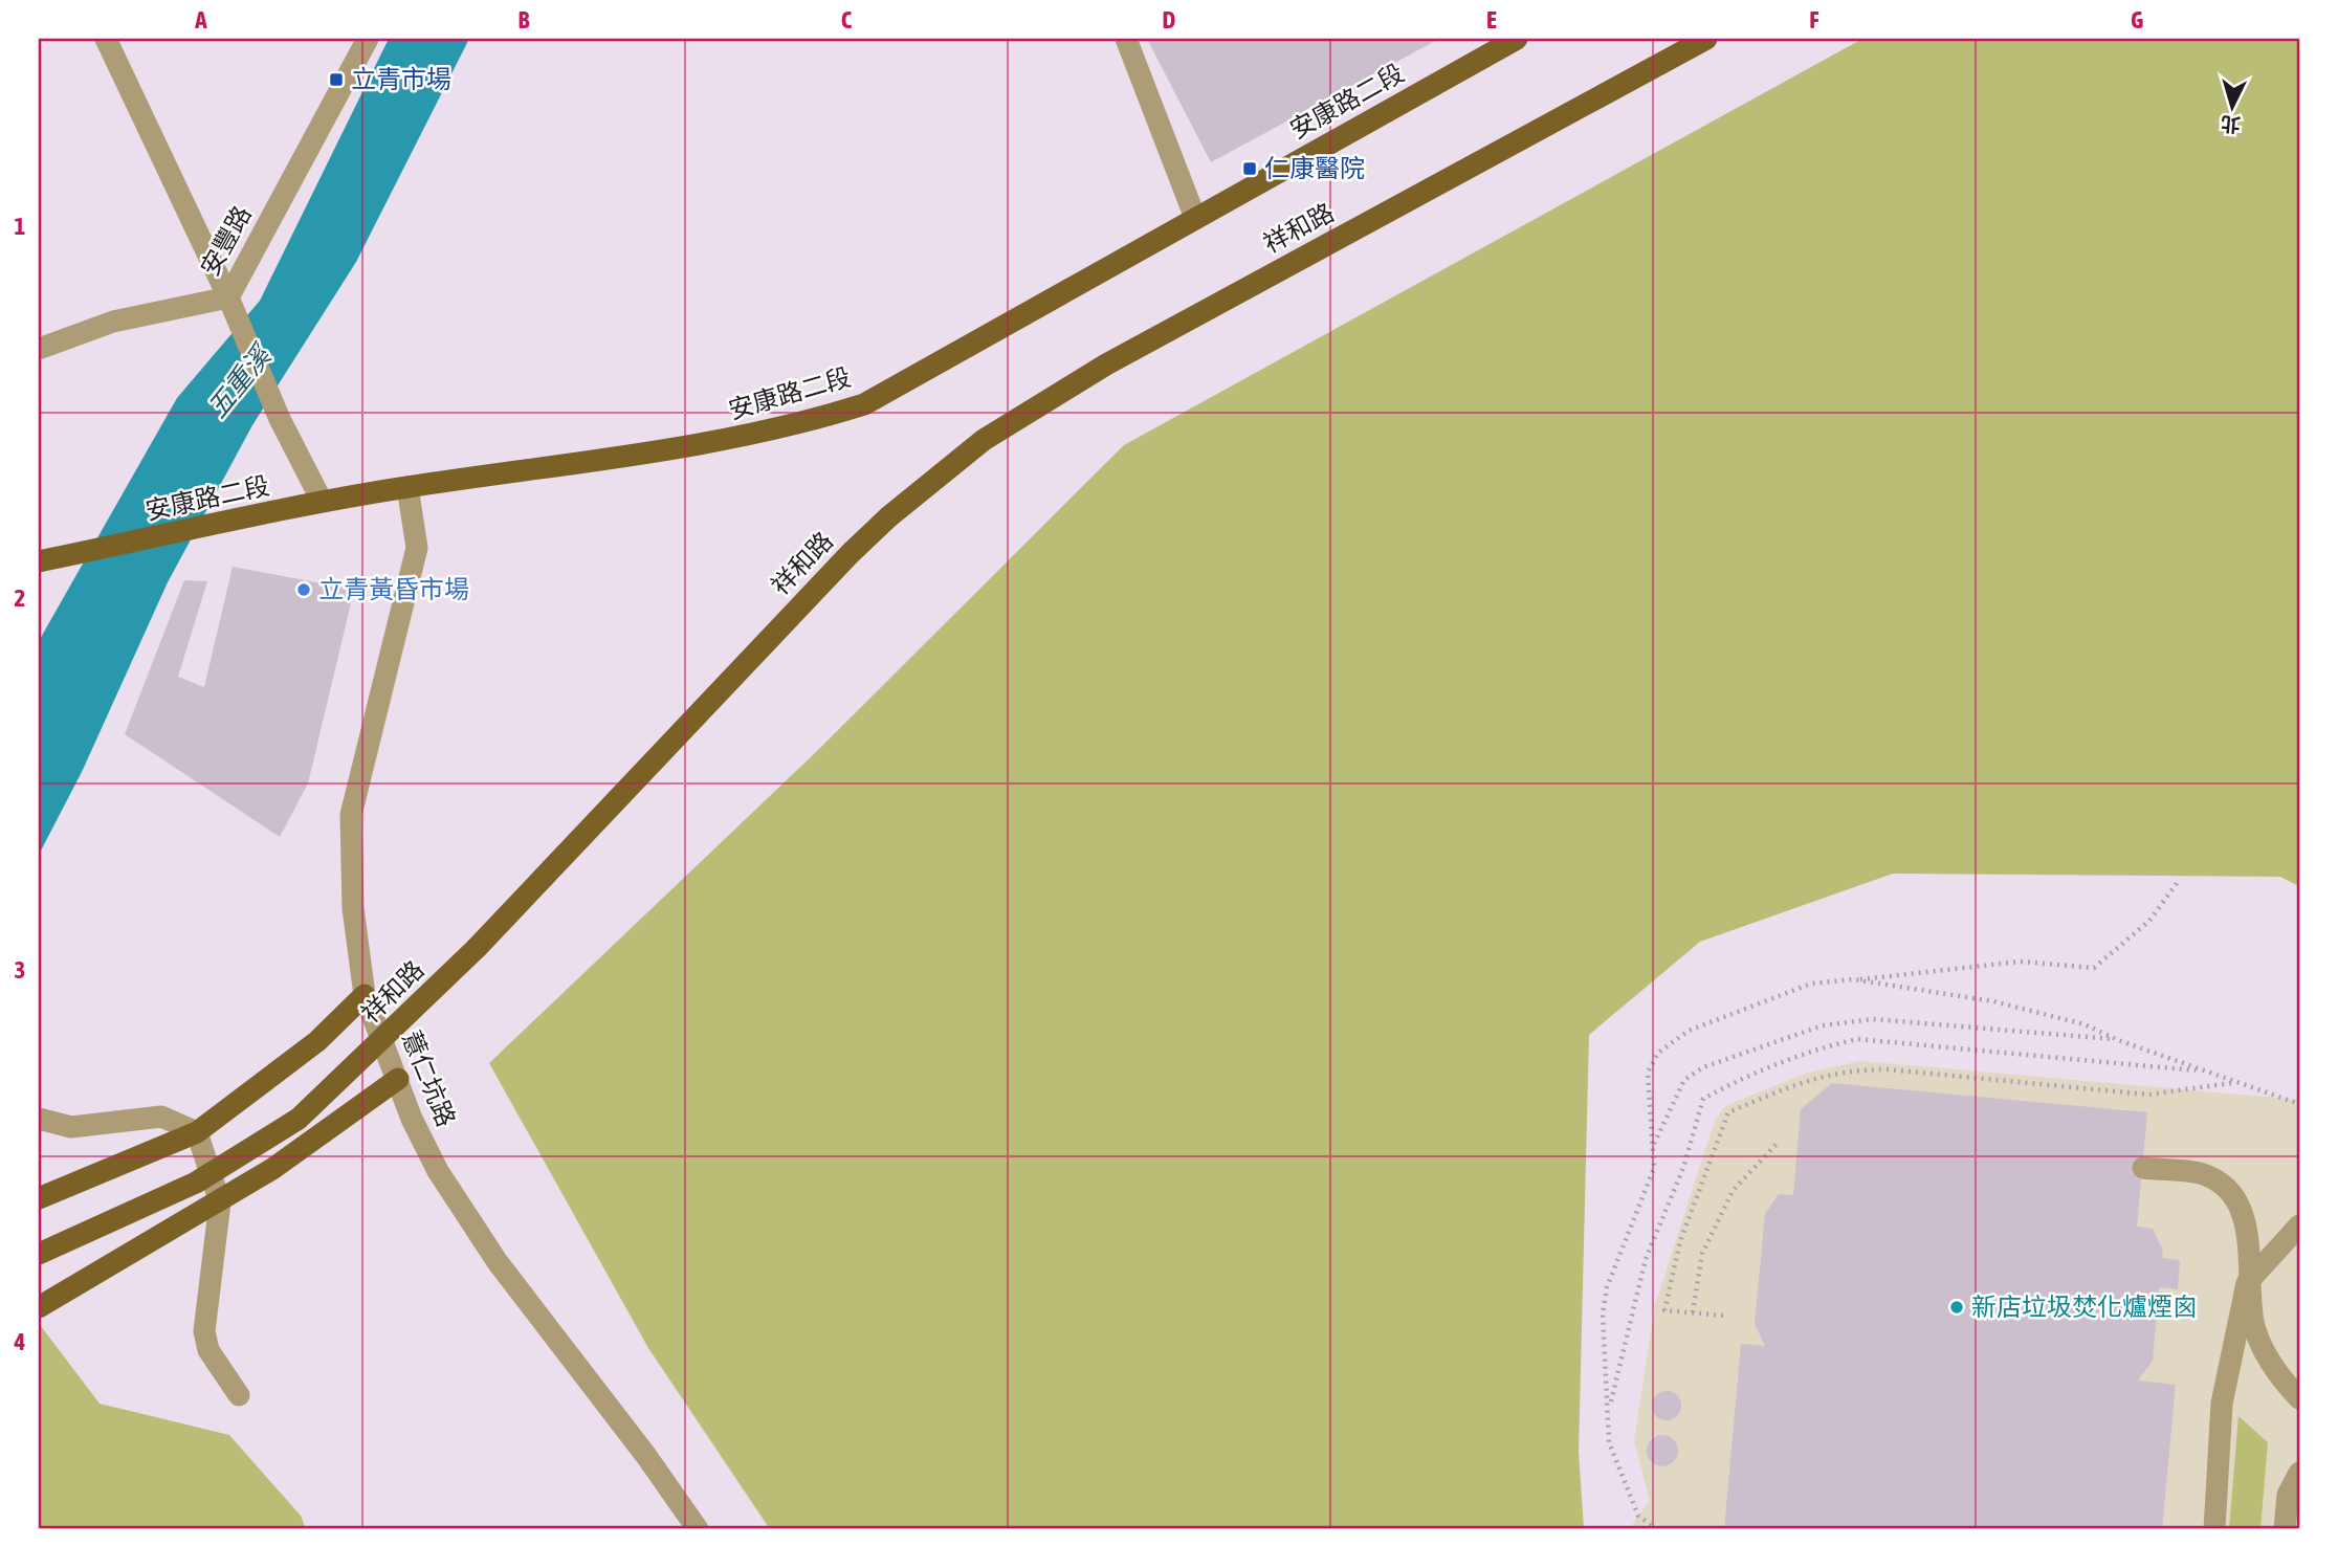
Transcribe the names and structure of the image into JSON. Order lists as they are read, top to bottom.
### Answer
{
  "streets": {
    "main road": ["安康路二段", "祥和路"],
    "street": ["安豐路", "薏仁坑路"]
  },
  "crossings": [
    ["安康路二段", "薏仁坑路"]
  ],
  "water": ["五重溪"],
  "places": {
    "transit": ["立青市場", "仁康醫院"],
    "other": ["立青黃昏市場", "新店垃圾焚化爐煙囪"]
  },
  "north": "bottom",
  "grid": {
    "columns": [
      "A",
      "B",
      "C",
      "D",
      "E",
      "F",
      "G"
    ],
    "rows": [
      "1",
      "2",
      "3",
      "4"
    ]
  }
}
